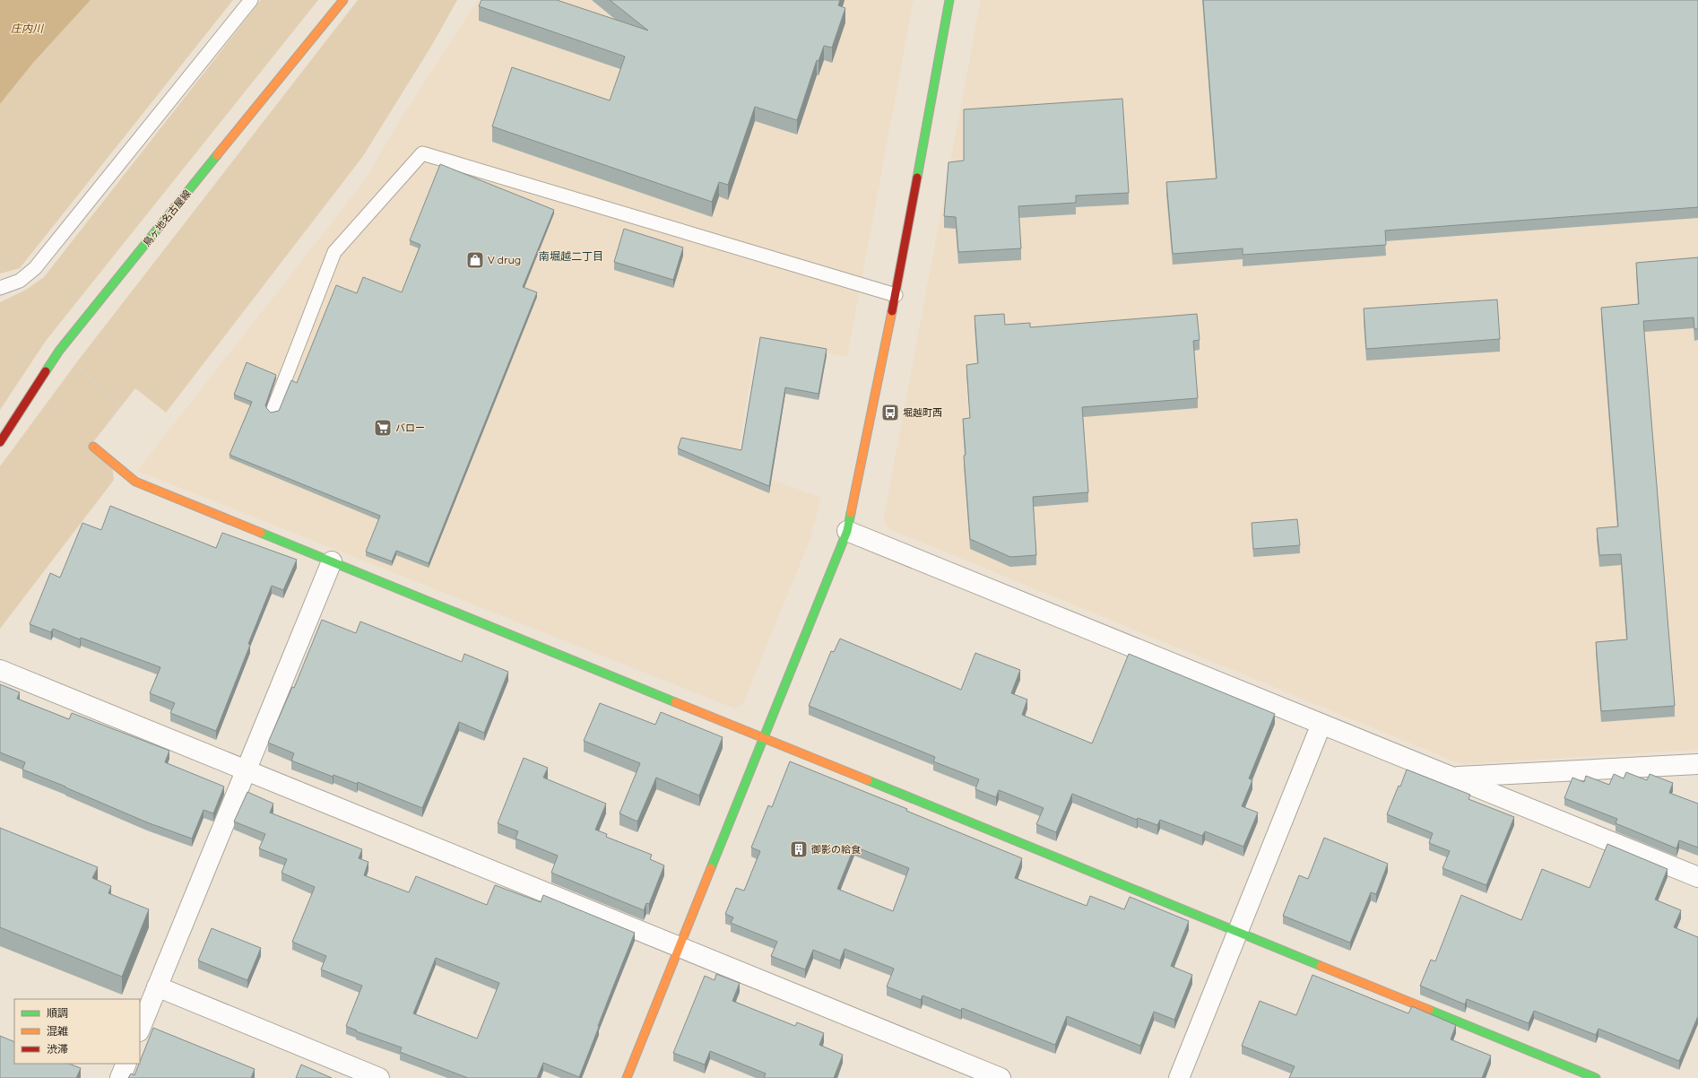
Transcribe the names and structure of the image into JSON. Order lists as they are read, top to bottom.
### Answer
{
  "streets": {
    "street": ["鳥ヶ地名古屋線"]
  },
  "districts": ["南堀越二丁目"],
  "water": ["庄内川"],
  "places": {
    "shop": ["V drug"],
    "bus stop": ["堀越町西"],
    "supermarket": ["バロー"],
    "building": ["御影の給食"]
  },
  "legend": ["順調", "混雑", "渋滞"]
}
